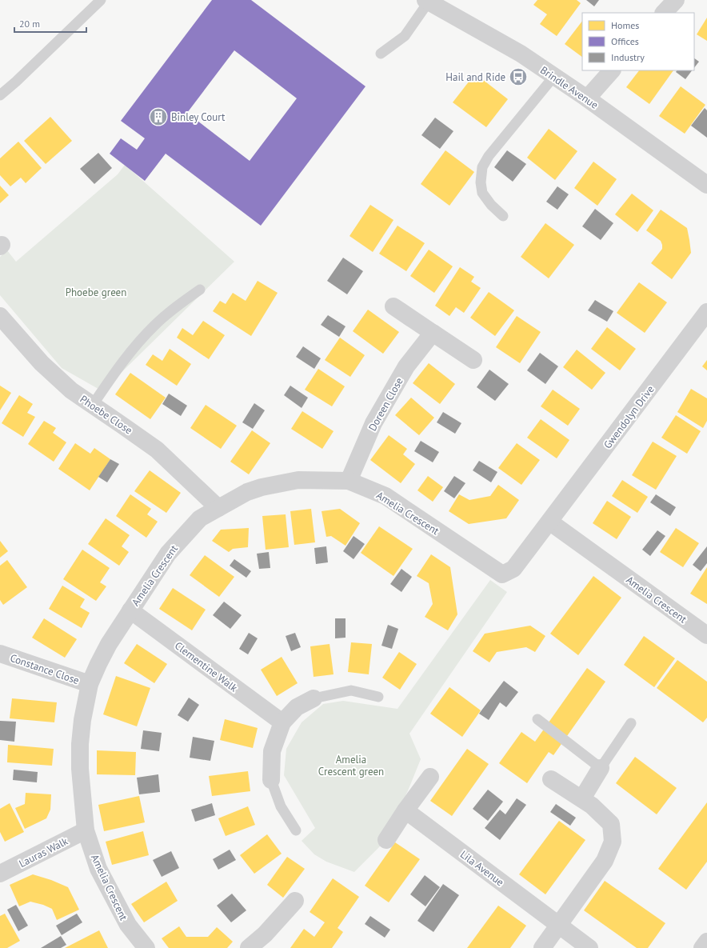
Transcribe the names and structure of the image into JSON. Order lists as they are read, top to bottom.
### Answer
{
  "streets": {
    "street": [
      "Brindle Avenue",
      "Doreen Close",
      "Phoebe Close",
      "Gwendolyn Drive",
      "Amelia Crescent",
      "Clementine Walk",
      "Constance Close",
      "Lauras Walk",
      "Lila Avenue"
    ]
  },
  "crossings": [
    ["Doreen Close", "Amelia Crescent"],
    ["Phoebe Close", "Amelia Crescent"],
    ["Gwendolyn Drive", "Amelia Crescent"],
    ["Amelia Crescent", "Clementine Walk"],
    ["Amelia Crescent", "Constance Close"],
    ["Amelia Crescent", "Lauras Walk"]
  ],
  "parks": ["Phoebe green", "Amelia Crescent green"],
  "places": {
    "bus stop": ["Hail and Ride"],
    "building": ["Binley Court"]
  },
  "legend": ["Homes", "Offices", "Industry"],
  "scale_bar": "20 m"
}
